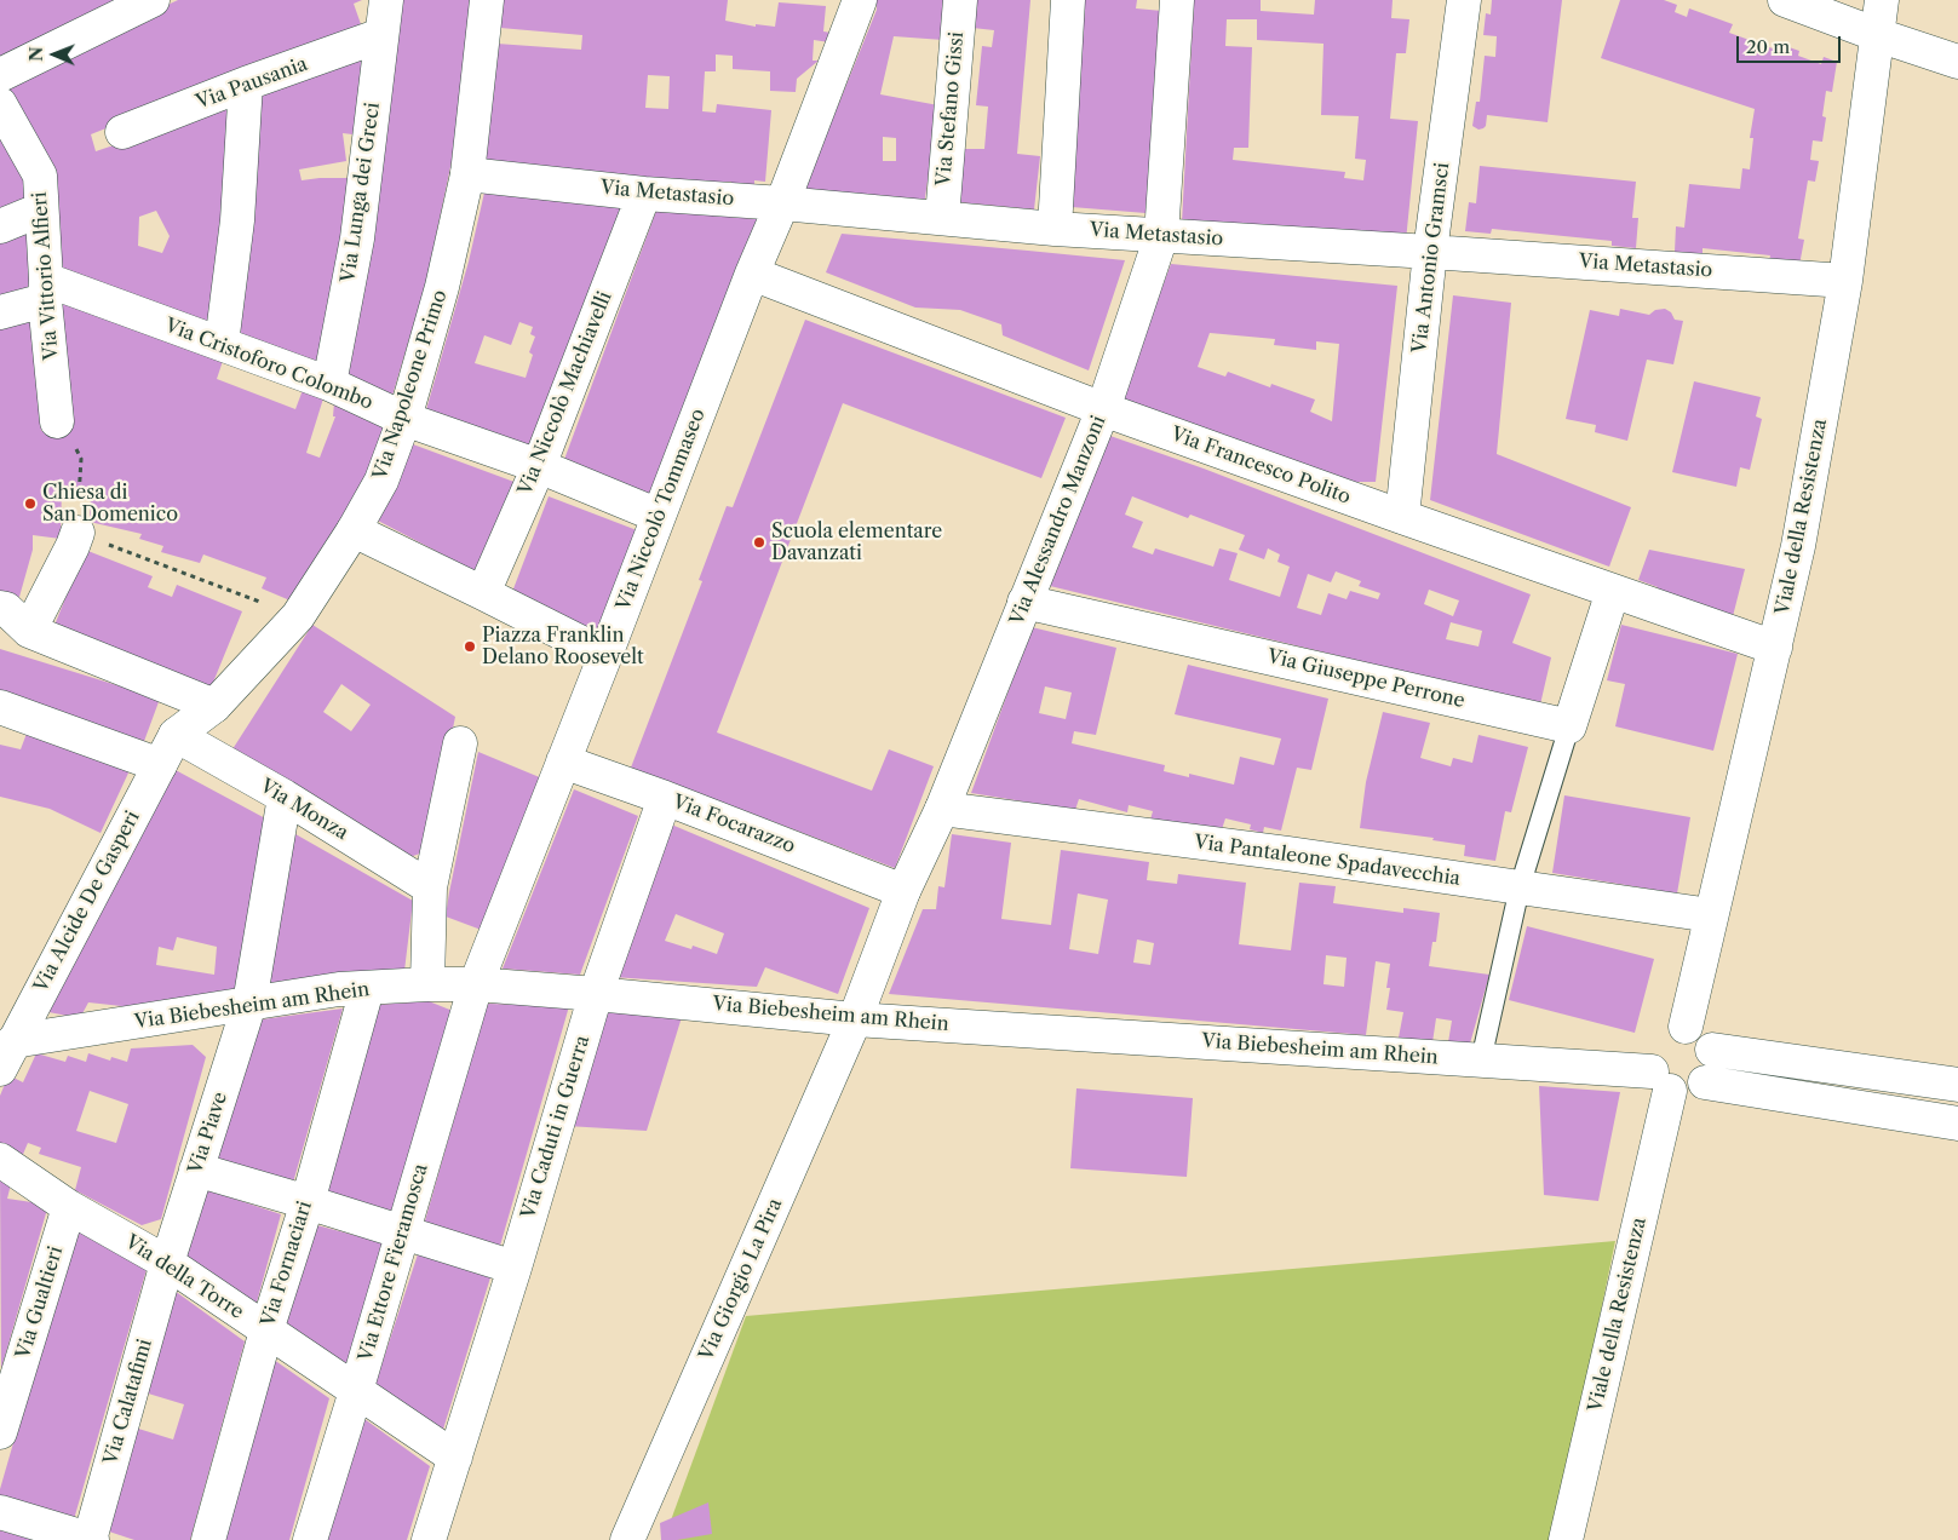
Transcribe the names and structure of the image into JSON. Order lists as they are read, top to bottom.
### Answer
{
  "streets": {
    "street": [
      "Via Pausania",
      "Via Stefano Gissi",
      "Via Lunga dei Greci",
      "Via Metastasio",
      "Via Antonio Gramsci",
      "Via Vittorio Alfieri",
      "Via Cristoforo Colombo",
      "Via Napoleone Primo",
      "Via Niccolò Machiavelli",
      "Via Francesco Polito",
      "Via Niccolò Tommaseo",
      "Viale della Resistenza",
      "Via Alessandro Manzoni",
      "Via Giuseppe Perrone",
      "Via Monza",
      "Via Focarazzo",
      "Via Pantaleone Spadavecchia",
      "Via Alcide De Gasperi",
      "Via Biebesheim am Rhein",
      "Via Caduti in Guerra",
      "Via Piave",
      "Via Ettore Fieramosca",
      "Via Fornaciari",
      "Via della Torre",
      "Via Giorgio La Pira",
      "Via Gualtieri",
      "Via Calatafimi"
    ]
  },
  "crossings": [
    ["Via Pausania", "Via Lunga dei Greci"],
    ["Via Stefano Gissi", "Via Metastasio"],
    ["Via Lunga dei Greci", "Via Cristoforo Colombo"],
    ["Via Metastasio", "Via Antonio Gramsci"],
    ["Via Metastasio", "Via Napoleone Primo"],
    ["Via Metastasio", "Via Niccolò Machiavelli"],
    ["Via Metastasio", "Via Niccolò Tommaseo"],
    ["Via Metastasio", "Viale della Resistenza"],
    ["Via Metastasio", "Via Alessandro Manzoni"],
    ["Via Antonio Gramsci", "Via Francesco Polito"],
    ["Via Vittorio Alfieri", "Via Cristoforo Colombo"],
    ["Via Cristoforo Colombo", "Via Napoleone Primo"],
    ["Via Cristoforo Colombo", "Via Niccolò Machiavelli"],
    ["Via Cristoforo Colombo", "Via Niccolò Tommaseo"],
    ["Via Napoleone Primo", "Via Monza"],
    ["Via Napoleone Primo", "Via Alcide De Gasperi"],
    ["Via Francesco Polito", "Via Niccolò Tommaseo"],
    ["Via Francesco Polito", "Viale della Resistenza"],
    ["Via Francesco Polito", "Via Alessandro Manzoni"],
    ["Via Niccolò Tommaseo", "Via Focarazzo"],
    ["Via Niccolò Tommaseo", "Via Biebesheim am Rhein"],
    ["Via Niccolò Tommaseo", "Via Ettore Fieramosca"],
    ["Viale della Resistenza", "Via Pantaleone Spadavecchia"],
    ["Viale della Resistenza", "Via Biebesheim am Rhein"],
    ["Via Alessandro Manzoni", "Via Giuseppe Perrone"],
    ["Via Alessandro Manzoni", "Via Focarazzo"],
    ["Via Alessandro Manzoni", "Via Pantaleone Spadavecchia"],
    ["Via Alessandro Manzoni", "Via Biebesheim am Rhein"],
    ["Via Alessandro Manzoni", "Via Giorgio La Pira"],
    ["Via Monza", "Via Alcide De Gasperi"],
    ["Via Monza", "Via Piave"],
    ["Via Focarazzo", "Via Caduti in Guerra"],
    ["Via Alcide De Gasperi", "Via Biebesheim am Rhein"],
    ["Via Biebesheim am Rhein", "Via Caduti in Guerra"],
    ["Via Biebesheim am Rhein", "Via Piave"],
    ["Via Biebesheim am Rhein", "Via Ettore Fieramosca"],
    ["Via Biebesheim am Rhein", "Via Fornaciari"],
    ["Via Biebesheim am Rhein", "Via Giorgio La Pira"],
    ["Via Caduti in Guerra", "Via della Torre"],
    ["Via Piave", "Via della Torre"],
    ["Via Piave", "Via Calatafimi"],
    ["Via Ettore Fieramosca", "Via della Torre"],
    ["Via Fornaciari", "Via della Torre"],
    ["Via della Torre", "Via Gualtieri"],
    ["Via della Torre", "Via Calatafimi"]
  ],
  "places": ["Chiesa di San Domenico", "Scuola elementare Davanzati", "Piazza Franklin Delano Roosevelt"],
  "scale_bar": "20 m",
  "north": "left"
}
